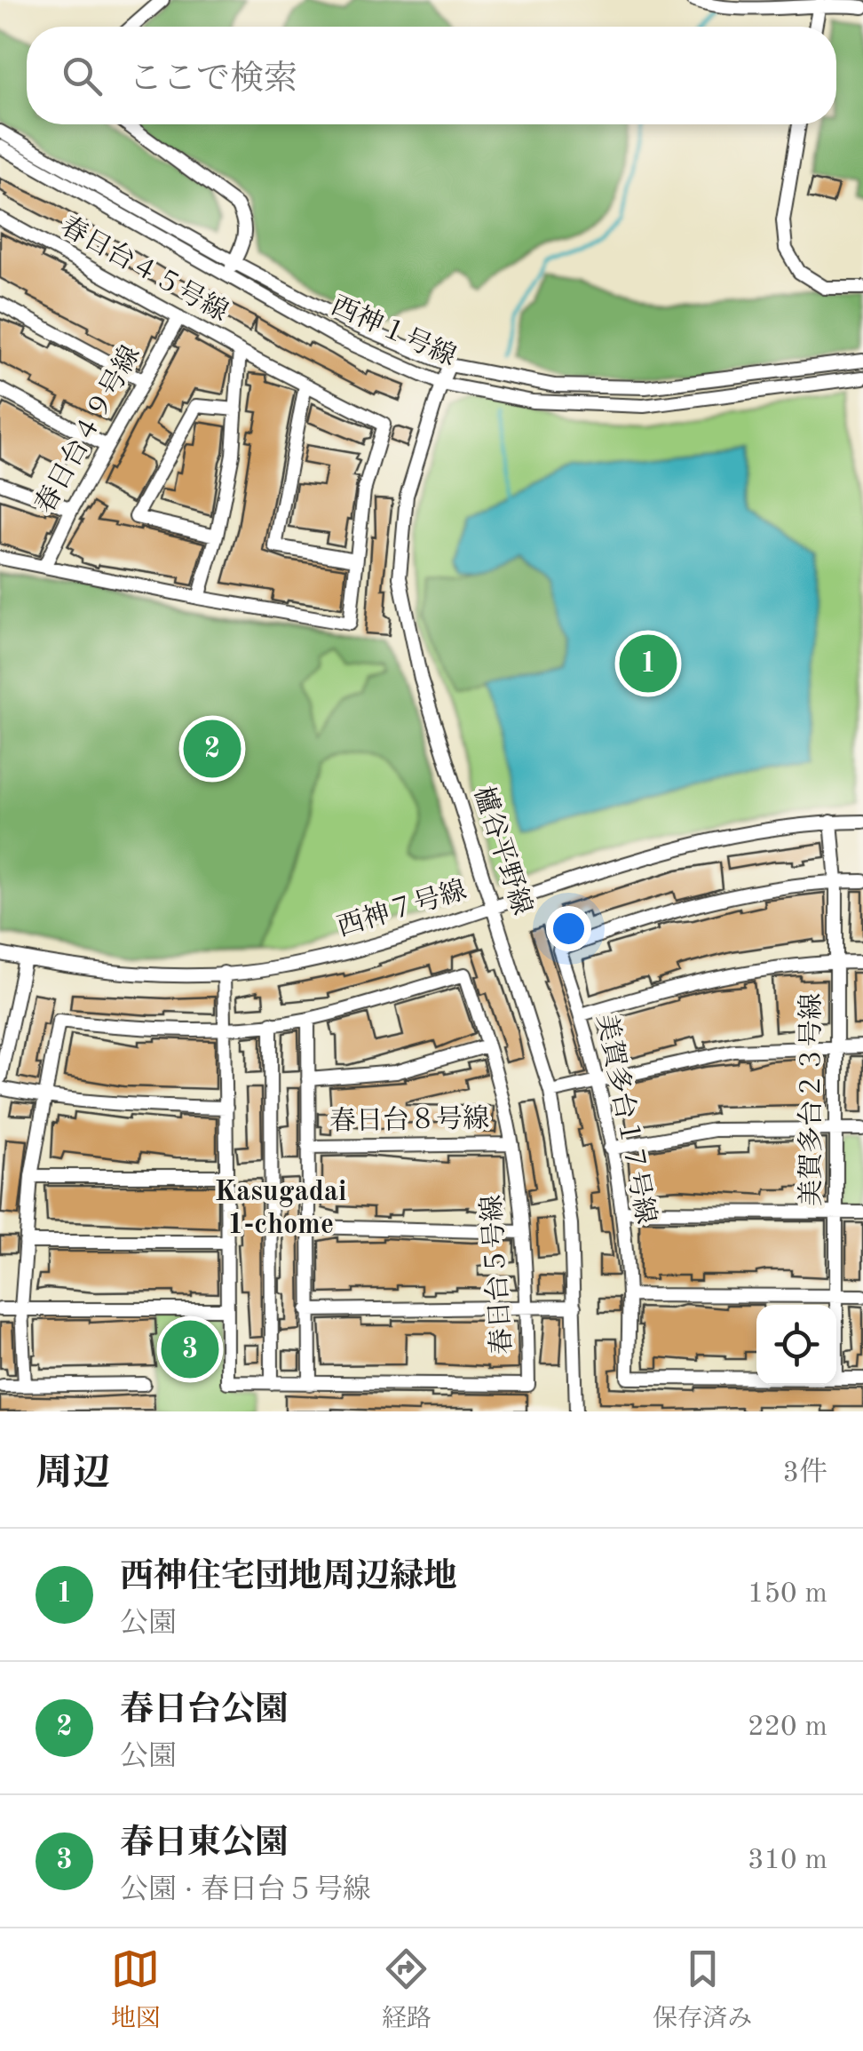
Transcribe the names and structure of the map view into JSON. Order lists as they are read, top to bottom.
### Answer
{
  "streets": {
    "street": [
      "春日台４５号線",
      "西神１号線",
      "春日台４９号線",
      "櫨谷平野線",
      "西神７号線",
      "美賀多台２３号線",
      "美賀多台１７号線",
      "春日台８号線",
      "春日台５号線"
    ]
  },
  "crossings": [
    ["春日台４５号線", "春日台４９号線"],
    ["西神１号線", "櫨谷平野線"],
    ["櫨谷平野線", "西神７号線"],
    ["西神７号線", "美賀多台２３号線"],
    ["西神７号線", "春日台５号線"],
    ["美賀多台２３号線", "美賀多台１７号線"],
    ["春日台８号線", "春日台５号線"]
  ],
  "districts": ["Kasugadai 1-chome"],
  "page": {
    "search": "ここで検索",
    "pins": ["1", "2", "3"],
    "heading": ["周辺", "3件"],
    "list": [
      {
        "mark": "1",
        "name": "西神住宅団地周辺緑地",
        "note": "公園",
        "value": "150 m"
      },
      {
        "mark": "2",
        "name": "春日台公園",
        "note": "公園",
        "value": "220 m"
      },
      {
        "mark": "3",
        "name": "春日東公園",
        "note": "公園 · 春日台５号線",
        "value": "310 m"
      }
    ],
    "nav": ["地図", "経路", "保存済み"]
  }
}
